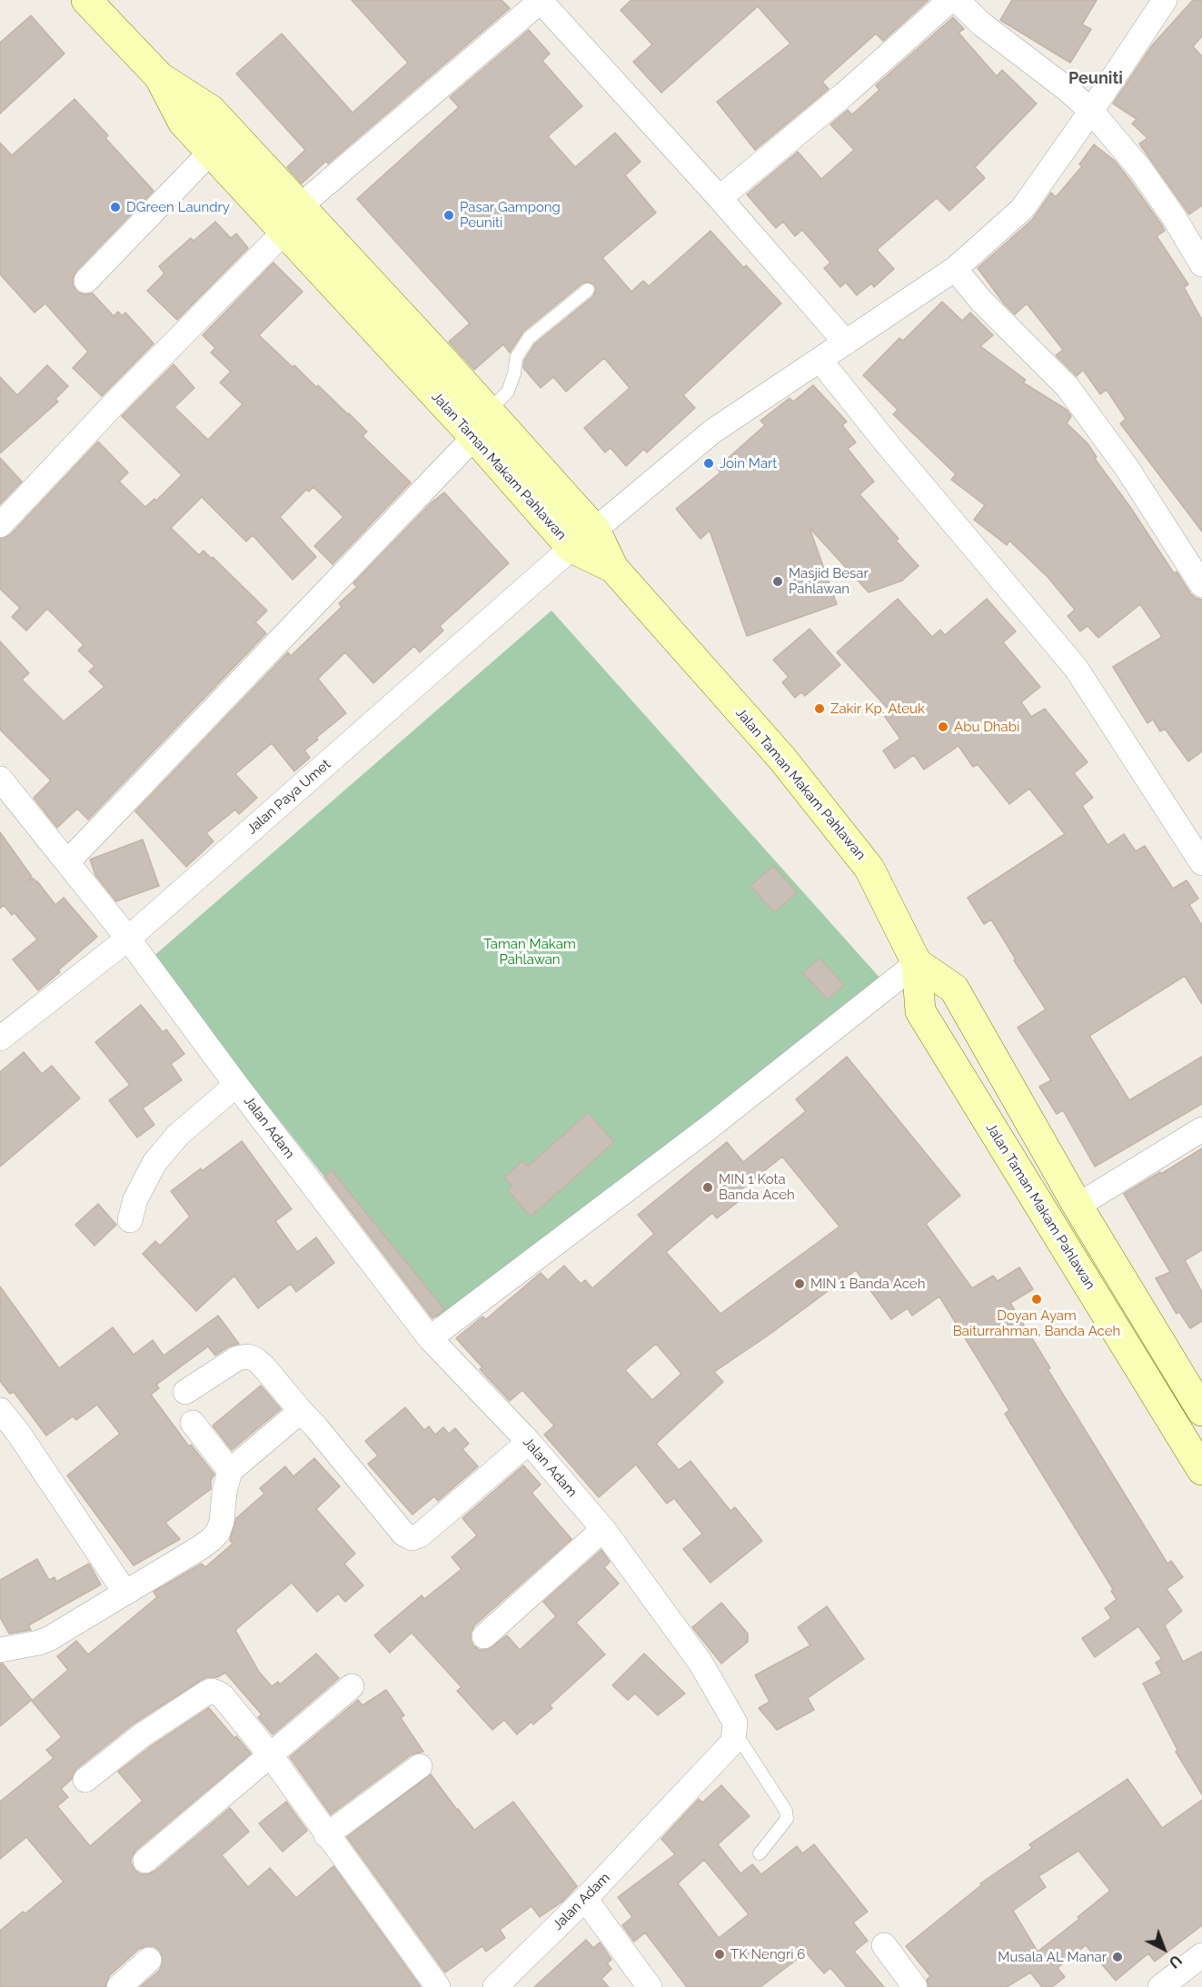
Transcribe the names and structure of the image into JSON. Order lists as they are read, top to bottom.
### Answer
{
  "streets": {
    "street": ["Jalan Taman Makam Pahlawan", "Jalan Paya Umet", "Jalan Adam"]
  },
  "crossings": [
    ["Jalan Taman Makam Pahlawan", "Jalan Paya Umet"],
    ["Jalan Paya Umet", "Jalan Adam"]
  ],
  "districts": ["Peuniti"],
  "parks": ["Taman Makam Pahlawan"],
  "places": [
    "DGreen Laundry",
    "Pasar Gampong Peuniti",
    "Join Mart",
    "Masjid Besar Pahlawan",
    "Zakir Kp. Ateuk",
    "Abu Dhabi",
    "MIN 1 Kota Banda Aceh",
    "MIN 1 Banda Aceh",
    "Doyan Ayam Baiturrahman, Banda Aceh",
    "TK Nengri 6",
    "Musala AL Manar"
  ],
  "north": "bottom right"
}
